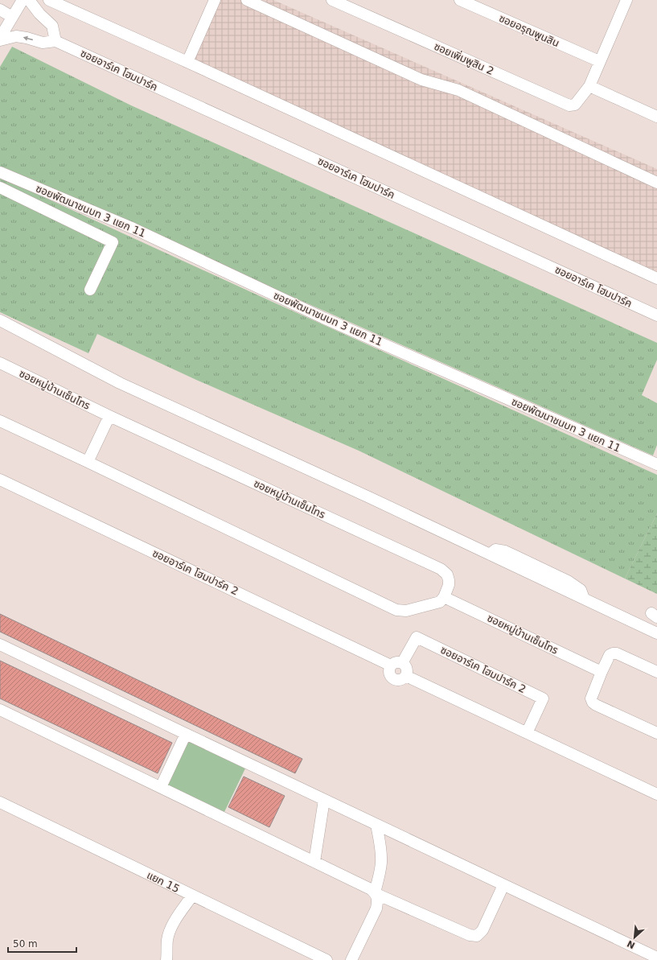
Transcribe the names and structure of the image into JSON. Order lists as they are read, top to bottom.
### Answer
{
  "streets": {
    "street": [
      "ซอยอรุณพูนสิน",
      "ซอยเพิ่มพูสิน 2",
      "ซอยอาร์เค โฮมปาร์ค",
      "ซอยพัฒนาชนบท 3 แยก 11",
      "ซอยหมู่บ้านเซ็นโทร",
      "ซอยอาร์เค โฮมปาร์ค 2",
      "แยก 15"
    ]
  },
  "crossings": [
    ["ซอยอรุณพูนสิน", "ซอยเพิ่มพูสิน 2"]
  ],
  "scale_bar": "50 m",
  "north": "bottom left"
}
